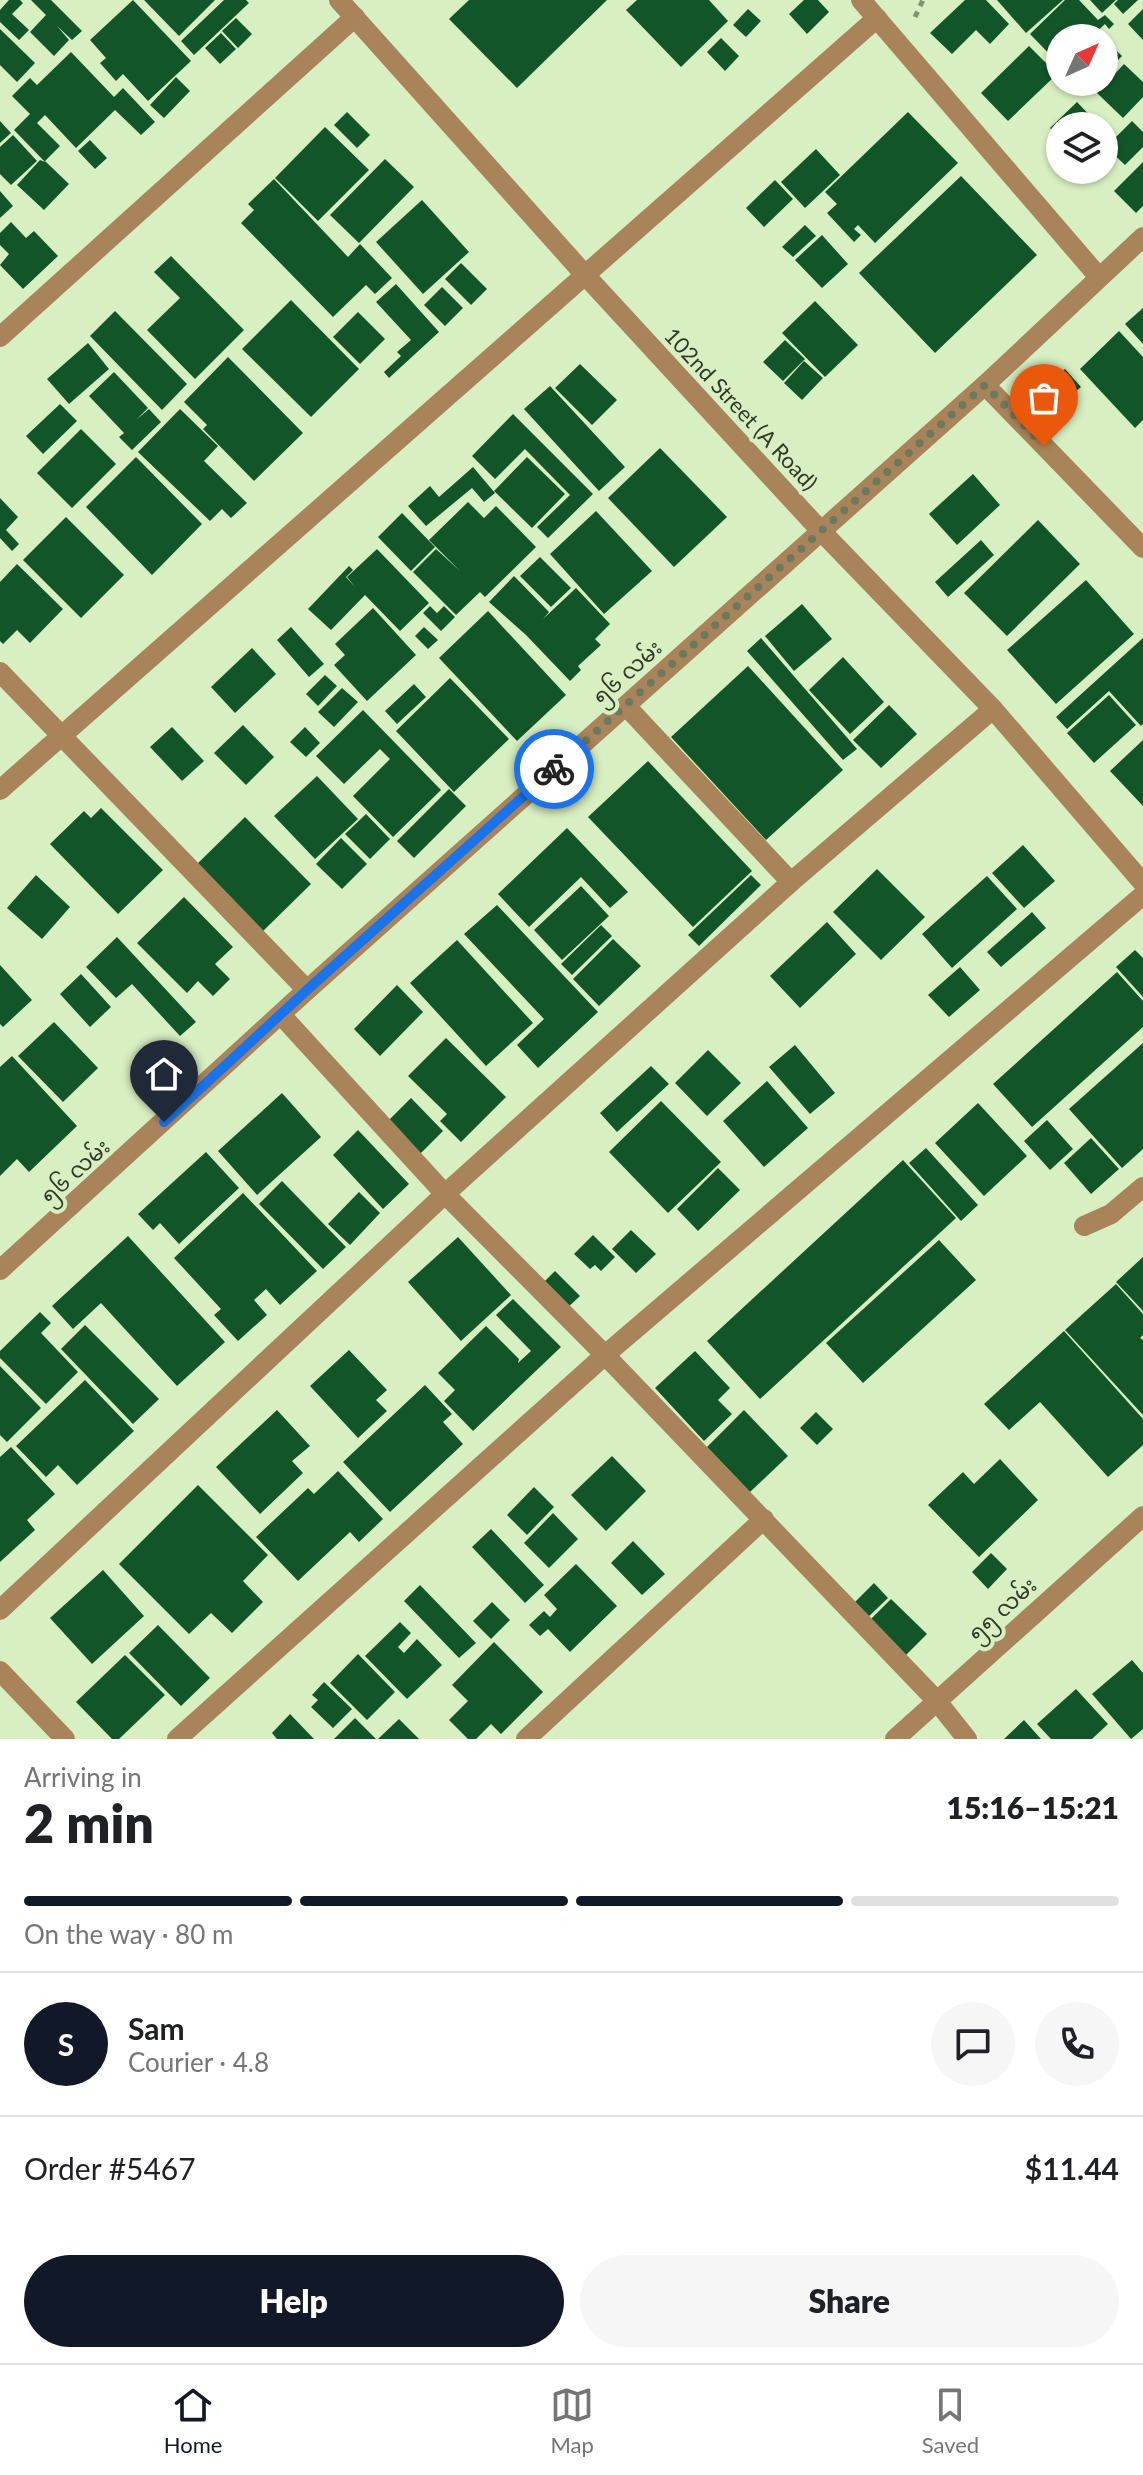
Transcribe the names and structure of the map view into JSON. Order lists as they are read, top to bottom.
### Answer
{
  "streets": {
    "street": ["102nd Street (A Road)", "၅၆ လမ်း", "၅၅ လမ်း"]
  },
  "crossings": [
    ["102nd Street (A Road)", "၅၆ လမ်း"]
  ],
  "north": "top right",
  "page": {
    "heading": ["2 min", "Arriving in", "15:16–15:21"],
    "panel": [
      "Sam",
      "Courier · 4.8",
      "Order #5467",
      "$11.44"
    ],
    "bar": "On the way · 80 m",
    "round": "S",
    "buttons": ["Help", "Share"],
    "tabs": ["Home", "Map", "Saved"]
  }
}
